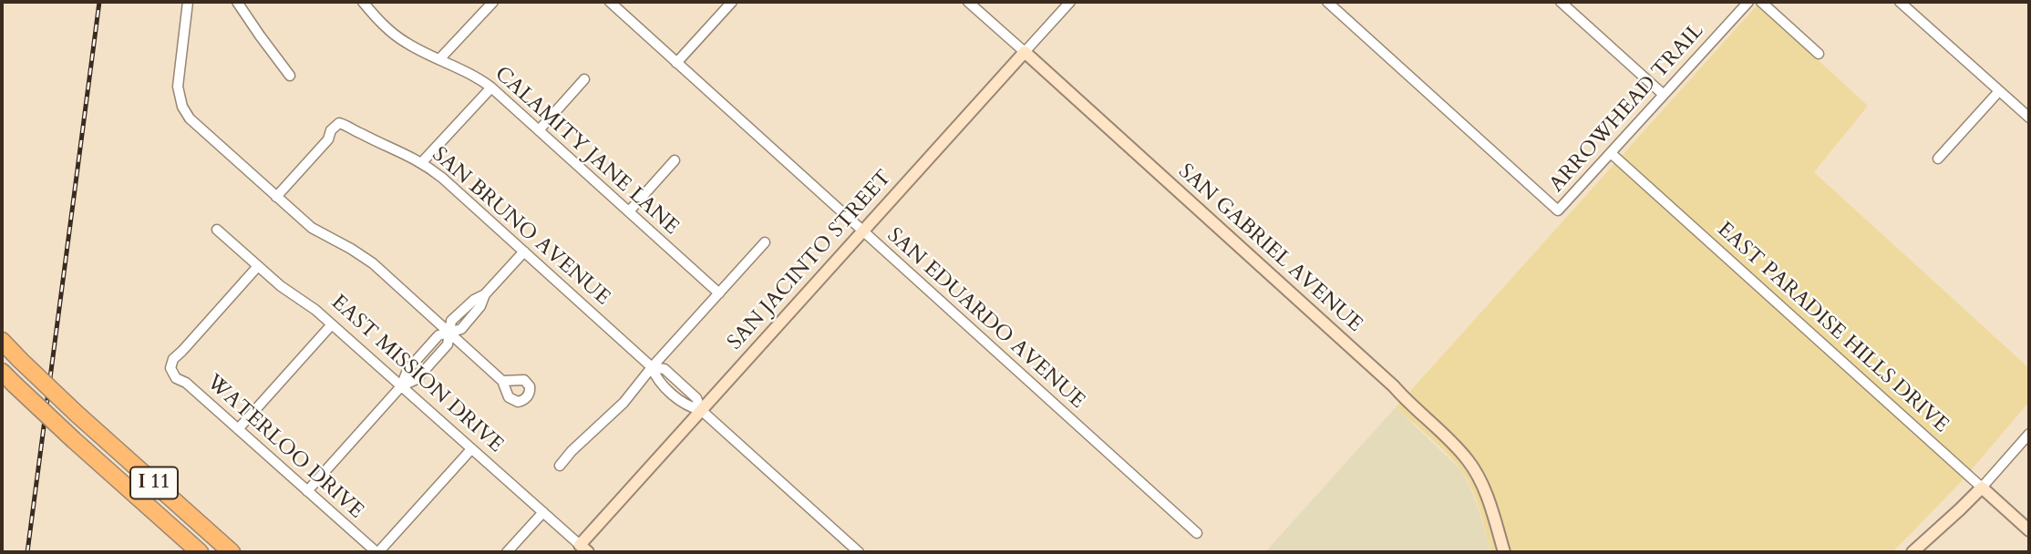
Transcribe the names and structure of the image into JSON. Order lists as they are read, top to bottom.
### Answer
{
  "streets": {
    "highway": ["I 11"],
    "street": [
      "ARROWHEAD TRAIL",
      "CALAMITY JANE LANE",
      "SAN BRUNO AVENUE",
      "SAN GABRIEL AVENUE",
      "SAN JACINTO STREET",
      "SAN EDUARDO AVENUE",
      "EAST PARADISE HILLS DRIVE",
      "EAST MISSION DRIVE",
      "WATERLOO DRIVE"
    ]
  },
  "crossings": [
    ["ARROWHEAD TRAIL", "EAST PARADISE HILLS DRIVE"],
    ["SAN BRUNO AVENUE", "SAN JACINTO STREET"],
    ["SAN GABRIEL AVENUE", "SAN JACINTO STREET"],
    ["SAN JACINTO STREET", "SAN EDUARDO AVENUE"],
    ["SAN JACINTO STREET", "EAST MISSION DRIVE"],
    ["EAST MISSION DRIVE", "WATERLOO DRIVE"]
  ]
}
